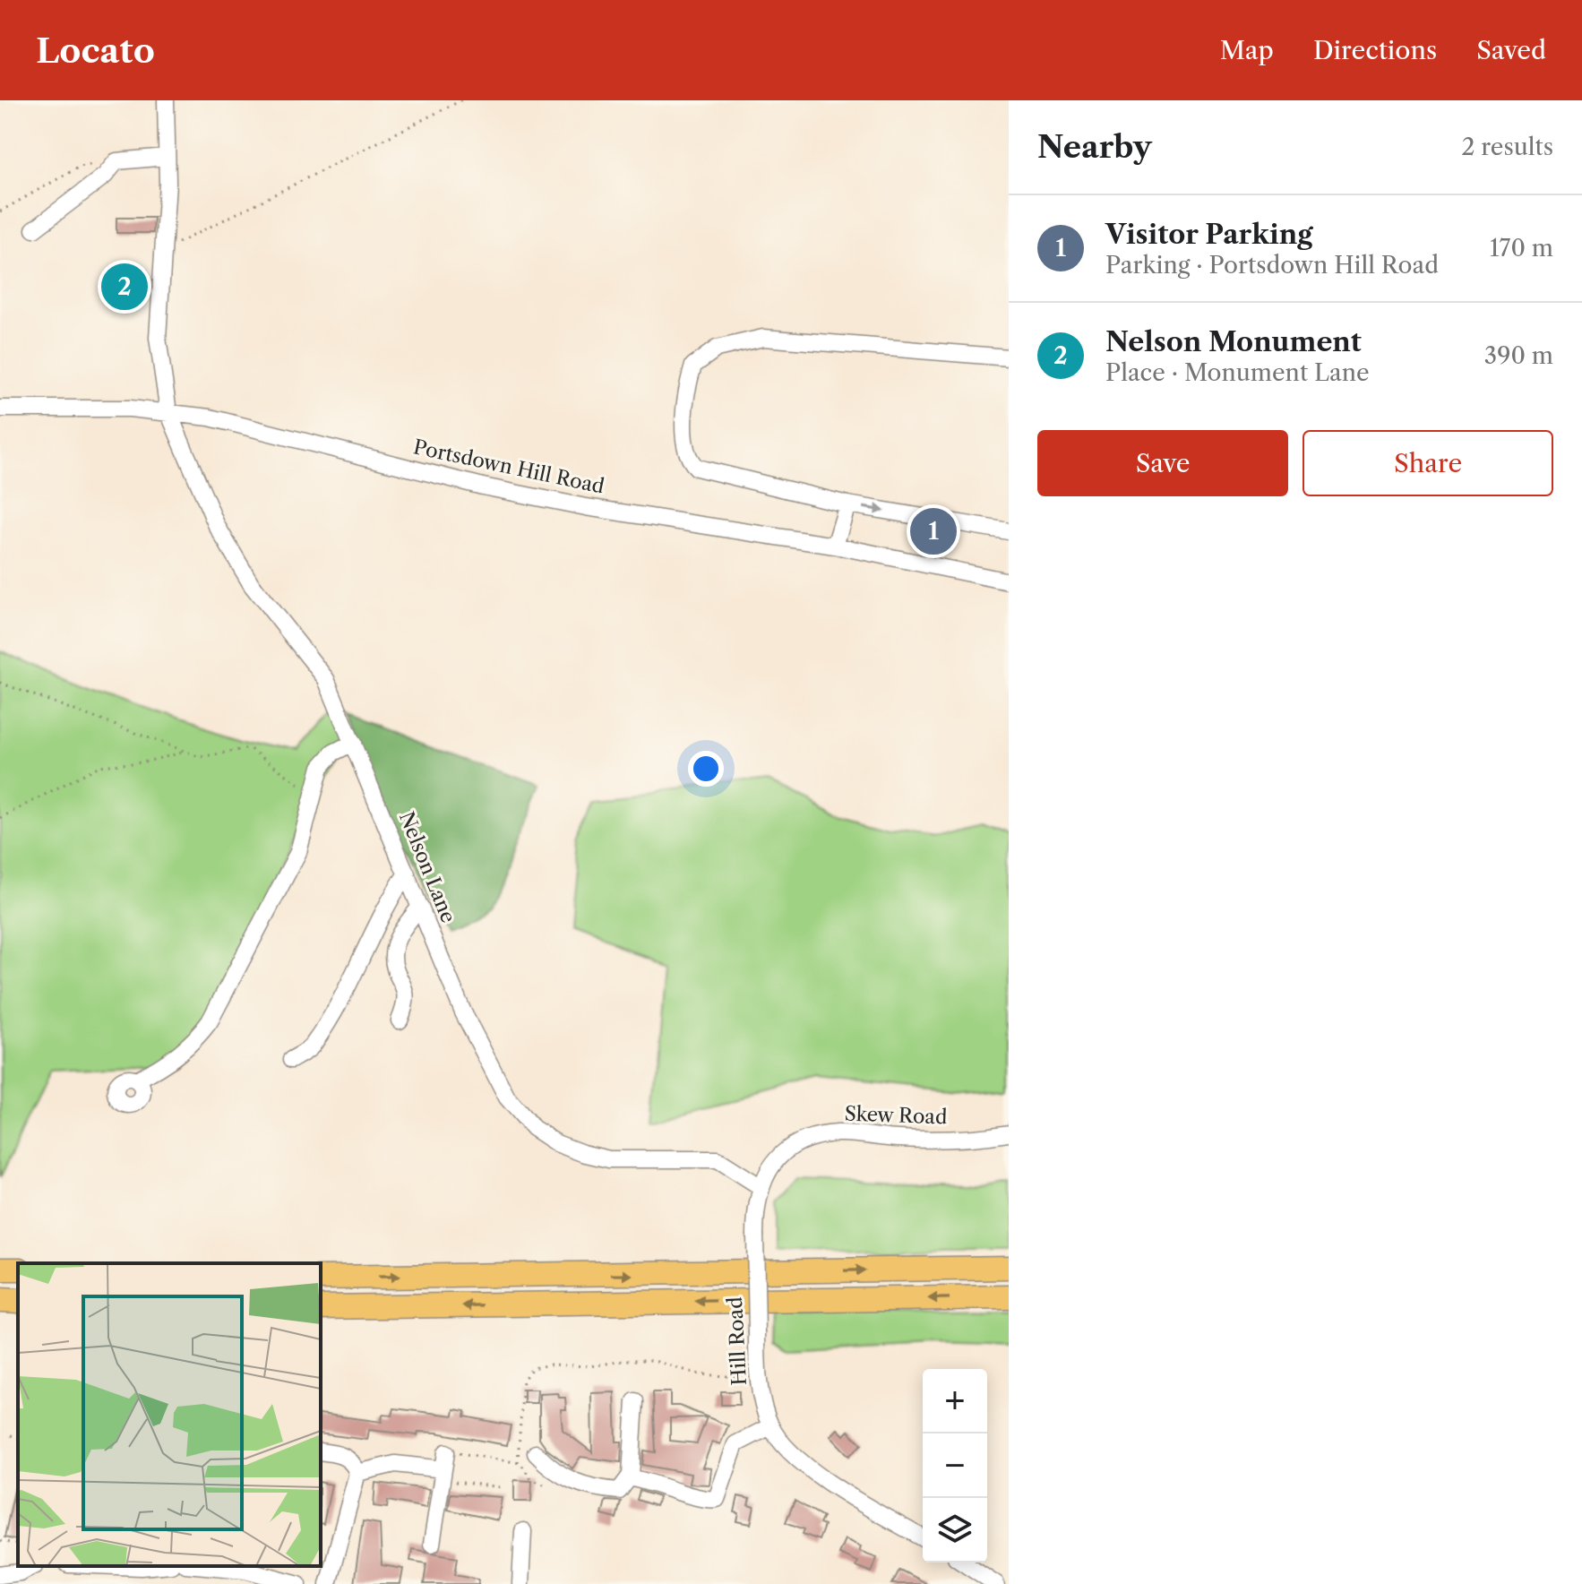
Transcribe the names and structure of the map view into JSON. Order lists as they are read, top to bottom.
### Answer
{
  "streets": {
    "street": [
      "Portsdown Hill Road",
      "Nelson Lane",
      "Skew Road",
      "Hill Road"
    ]
  },
  "crossings": [
    ["Portsdown Hill Road", "Nelson Lane"],
    ["Nelson Lane", "Skew Road"],
    ["Nelson Lane", "Hill Road"],
    ["Skew Road", "Hill Road"]
  ],
  "page": {
    "header": "Locato",
    "nav": ["Map", "Directions", "Saved"],
    "heading": ["Nearby", "2 results"],
    "list": [
      {
        "mark": "1",
        "name": "Visitor Parking",
        "note": "Parking · Portsdown Hill Road",
        "value": "170 m"
      },
      {
        "mark": "2",
        "name": "Nelson Monument",
        "note": "Place · Monument Lane",
        "value": "390 m"
      }
    ],
    "pins": ["2", "1"],
    "buttons": ["Save", "Share"],
    "map_buttons": ["+", "−"]
  }
}
